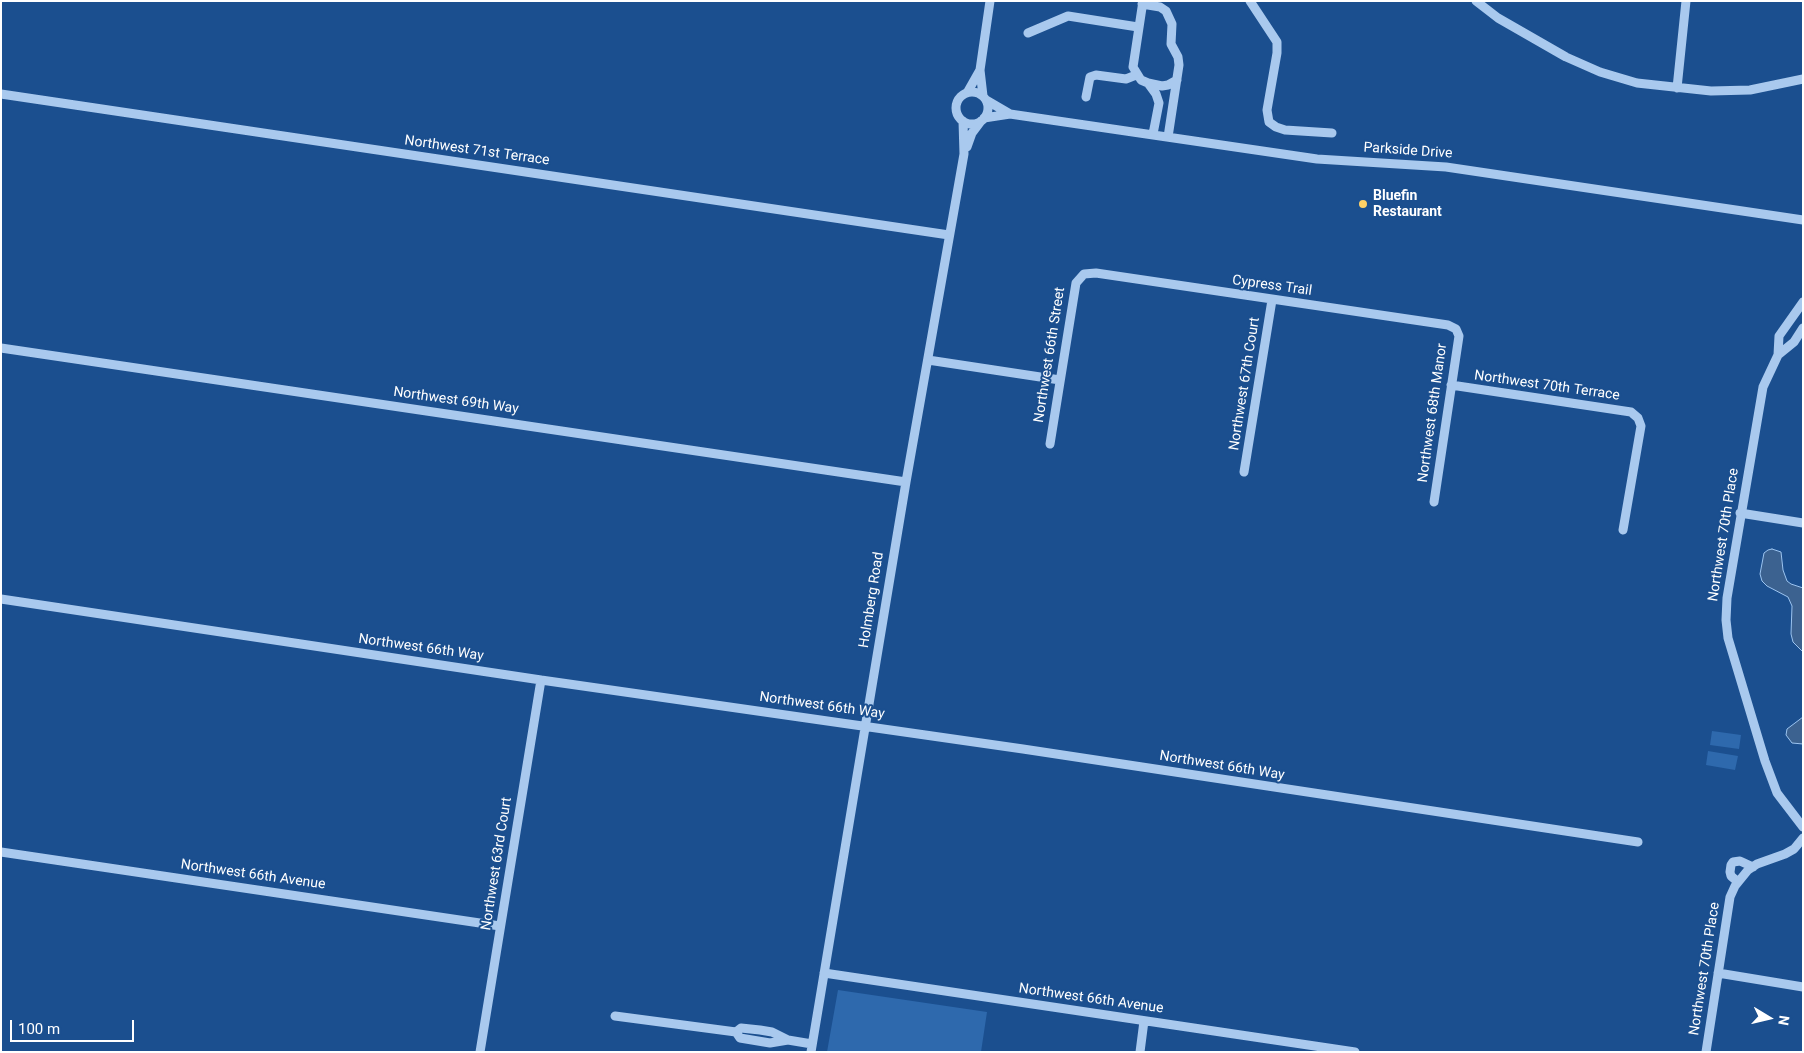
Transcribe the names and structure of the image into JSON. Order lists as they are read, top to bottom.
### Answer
{
  "streets": {
    "street": [
      "Northwest 71st Terrace",
      "Parkside Drive",
      "Cypress Trail",
      "Northwest 66th Street",
      "Northwest 67th Court",
      "Northwest 70th Terrace",
      "Northwest 69th Way",
      "Northwest 68th Manor",
      "Northwest 70th Place",
      "Holmberg Road",
      "Northwest 66th Way",
      "Northwest 63rd Court",
      "Northwest 66th Avenue"
    ]
  },
  "crossings": [
    ["Northwest 71st Terrace", "Holmberg Road"],
    ["Parkside Drive", "Holmberg Road"],
    ["Cypress Trail", "Northwest 66th Street"],
    ["Cypress Trail", "Northwest 67th Court"],
    ["Cypress Trail", "Northwest 68th Manor"],
    ["Northwest 70th Terrace", "Northwest 68th Manor"],
    ["Northwest 69th Way", "Holmberg Road"],
    ["Holmberg Road", "Northwest 66th Way"],
    ["Holmberg Road", "Northwest 66th Avenue"],
    ["Northwest 66th Way", "Northwest 63rd Court"],
    ["Northwest 63rd Court", "Northwest 66th Avenue"]
  ],
  "places": ["Bluefin Restaurant"],
  "scale_bar": "100 m",
  "north": "right"
}
